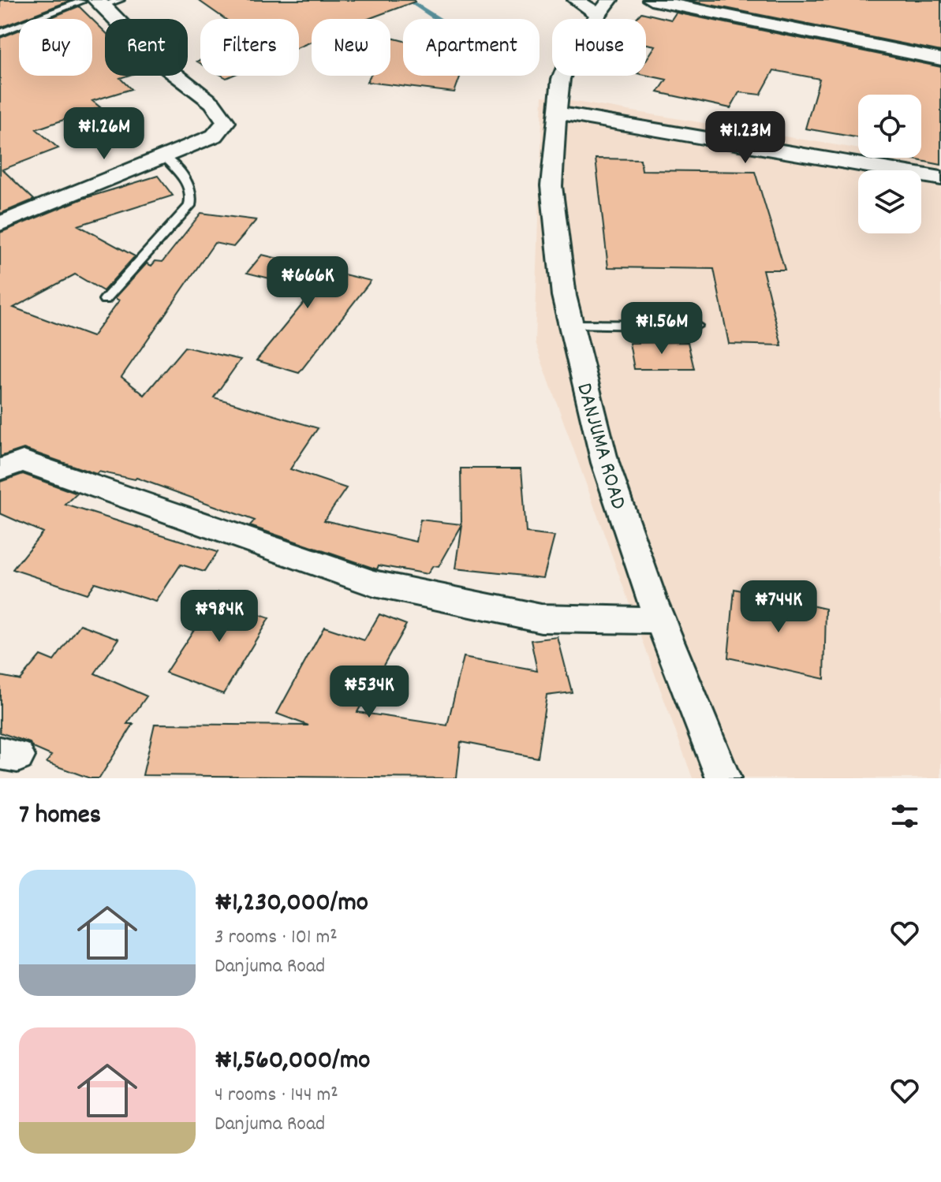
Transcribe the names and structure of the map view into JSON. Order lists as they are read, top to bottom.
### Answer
{
  "streets": {
    "street": ["DANJUMA ROAD"]
  },
  "page": {
    "chip": [
      "Buy",
      "Rent",
      "Filters",
      "New",
      "Apartment",
      "House"
    ],
    "price": [
      "₦1.26M",
      "₦1.23M",
      "₦666K",
      "₦1.56M",
      "₦744K",
      "₦984K",
      "₦534K"
    ],
    "heading": "7 homes",
    "list": [
      {
        "name": "₦1,230,000/mo",
        "note": "3 rooms · 101 m² · Danjuma Road"
      },
      {
        "name": "₦1,560,000/mo",
        "note": "4 rooms · 144 m² · Danjuma Road"
      }
    ]
  }
}
